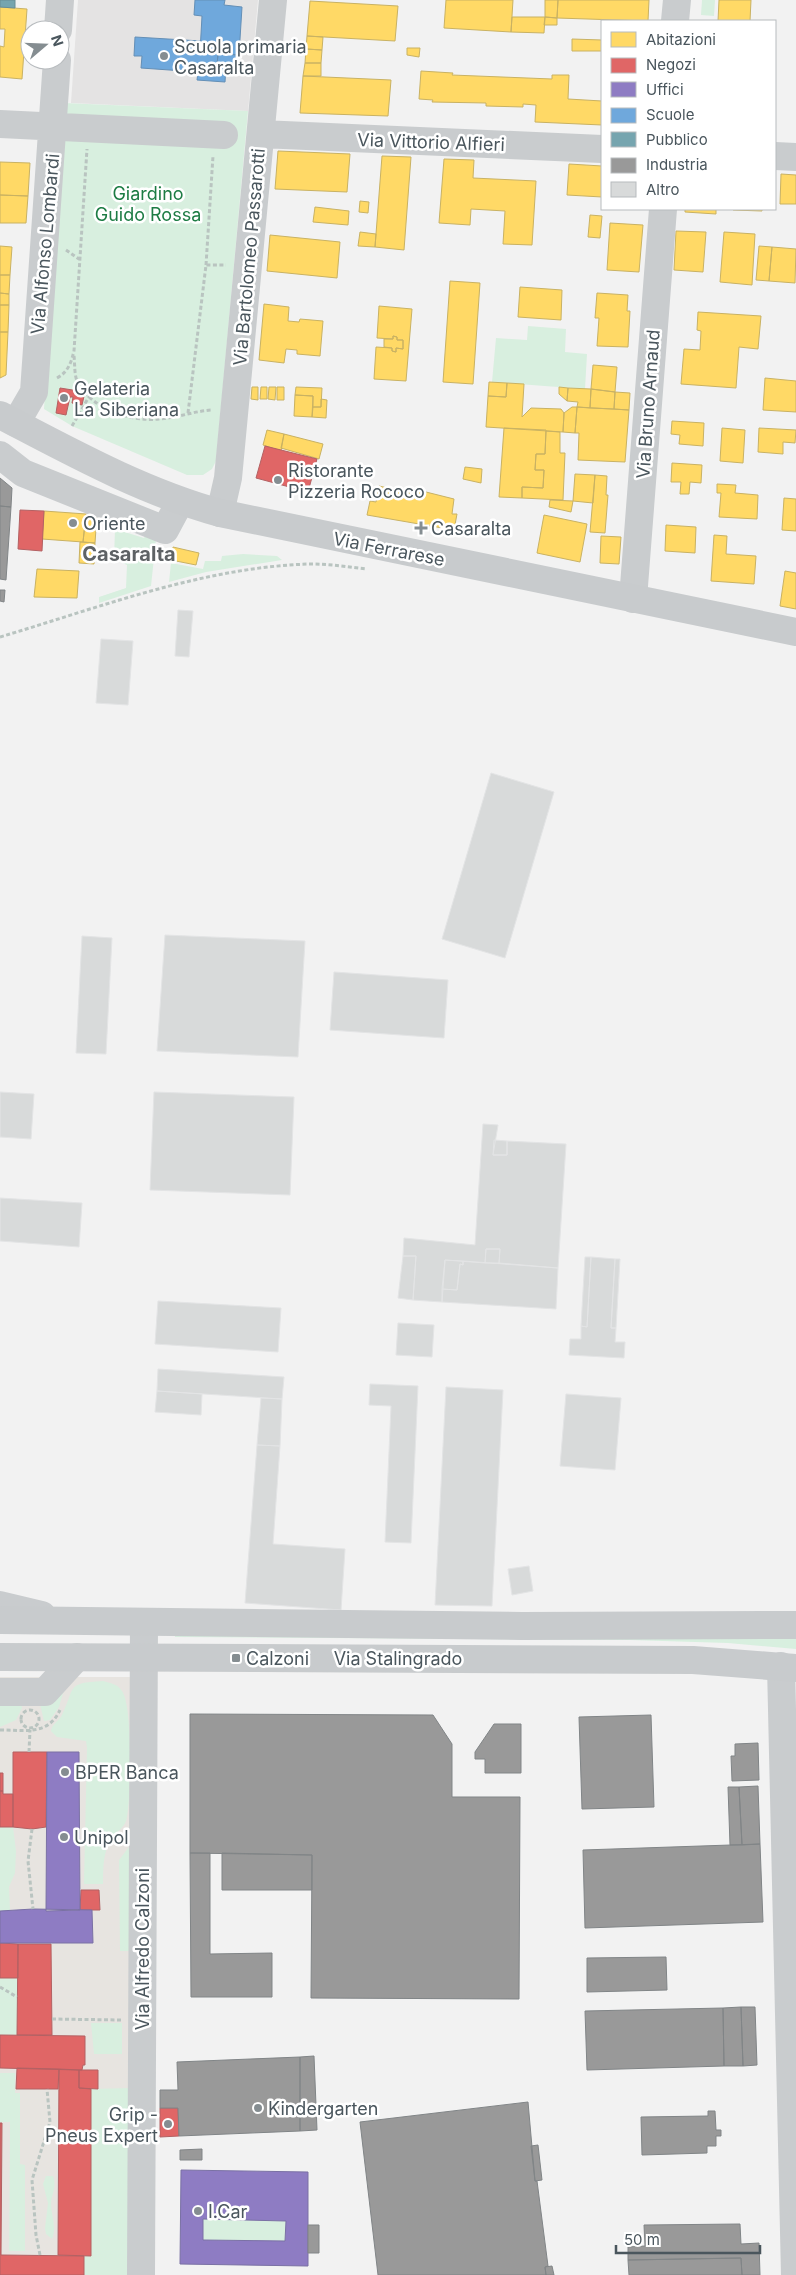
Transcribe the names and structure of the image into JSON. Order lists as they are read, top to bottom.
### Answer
{
  "streets": {
    "main road": ["Via Ferrarese", "Via Stalingrado"],
    "street": [
      "Via Vittorio Alfieri",
      "Via Alfonso Lombardi",
      "Via Bartolomeo Passarotti",
      "Via Bruno Arnaud",
      "Via Alfredo Calzoni"
    ]
  },
  "crossings": [
    ["Via Vittorio Alfieri", "Via Bartolomeo Passarotti"],
    ["Via Alfonso Lombardi", "Via Ferrarese"],
    ["Via Bartolomeo Passarotti", "Via Ferrarese"],
    ["Via Bruno Arnaud", "Via Ferrarese"],
    ["Via Stalingrado", "Via Alfredo Calzoni"]
  ],
  "districts": ["Casaralta"],
  "parks": ["Giardino Guido Rossa"],
  "places": {
    "other": [
      "Scuola primaria Casaralta",
      "Gelateria La Siberiana",
      "Ristorante Pizzeria Rococo",
      "Oriente",
      "BPER Banca",
      "Unipol",
      "Kindergarten",
      "Grip - Pneus Expert",
      "I.Car"
    ],
    "health": ["Casaralta"],
    "transit": ["Calzoni"]
  },
  "legend": [
    "Abitazioni",
    "Negozi",
    "Uffici",
    "Scuole",
    "Pubblico",
    "Industria",
    "Altro"
  ],
  "scale_bar": "50 m",
  "north": "right"
}
